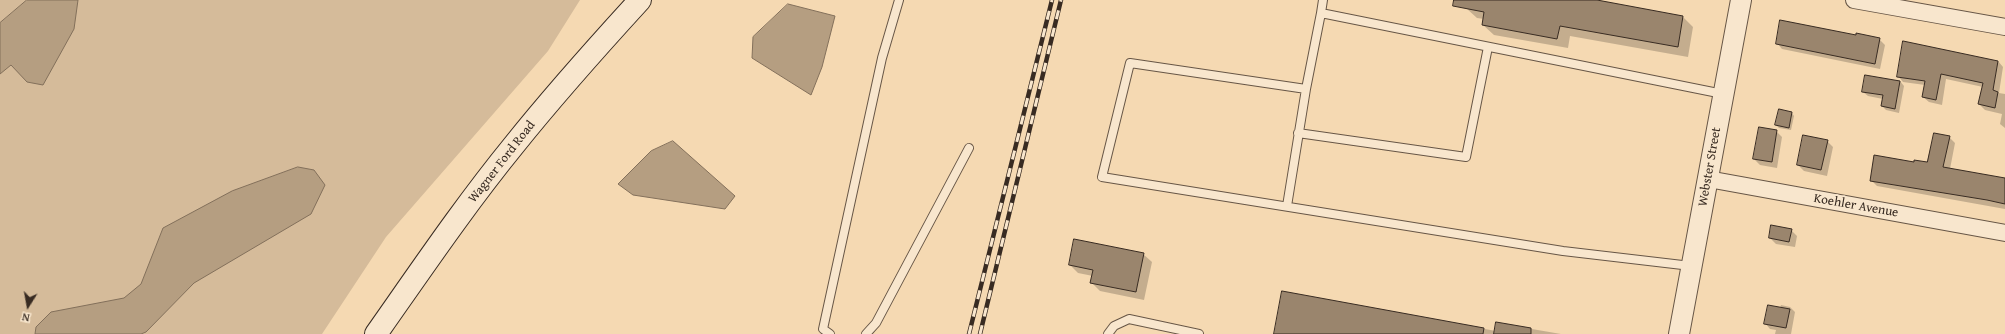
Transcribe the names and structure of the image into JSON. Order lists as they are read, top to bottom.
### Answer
{
  "streets": {
    "main road": ["Wagner Ford Road"],
    "street": ["Webster Street", "Koehler Avenue"]
  },
  "crossings": [
    ["Webster Street", "Koehler Avenue"]
  ],
  "north": "bottom"
}
